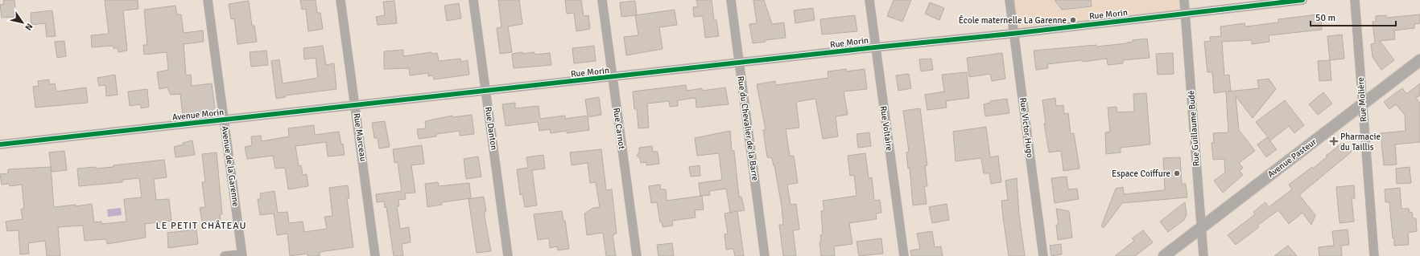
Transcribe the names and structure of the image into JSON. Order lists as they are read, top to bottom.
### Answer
{
  "streets": {
    "street": [
      "Rue Morin",
      "Rue Molière",
      "Avenue Morin",
      "Rue Victor Hugo",
      "Rue Danton",
      "Rue Carnot",
      "Rue du Chevalier de la Barre",
      "Rue Voltaire",
      "Rue Guillaume Budé",
      "Rue Marceau",
      "Avenue Pasteur",
      "Avenue de la Garenne"
    ]
  },
  "crossings": [
    ["Rue Morin", "Avenue Morin"],
    ["Rue Morin", "Rue Victor Hugo"],
    ["Rue Morin", "Rue Danton"],
    ["Rue Morin", "Rue Carnot"],
    ["Rue Morin", "Rue du Chevalier de la Barre"],
    ["Rue Morin", "Rue Voltaire"],
    ["Rue Morin", "Rue Guillaume Budé"],
    ["Rue Molière", "Avenue Pasteur"],
    ["Avenue Morin", "Rue Marceau"],
    ["Avenue Morin", "Avenue de la Garenne"],
    ["Rue Guillaume Budé", "Avenue Pasteur"]
  ],
  "districts": ["LE PETIT CHÂTEAU"],
  "places": {
    "other": ["École maternelle La Garenne", "Espace Coiffure"],
    "health": ["Pharmacie du Taillis"]
  },
  "scale_bar": "50 m",
  "north": "bottom right"
}
